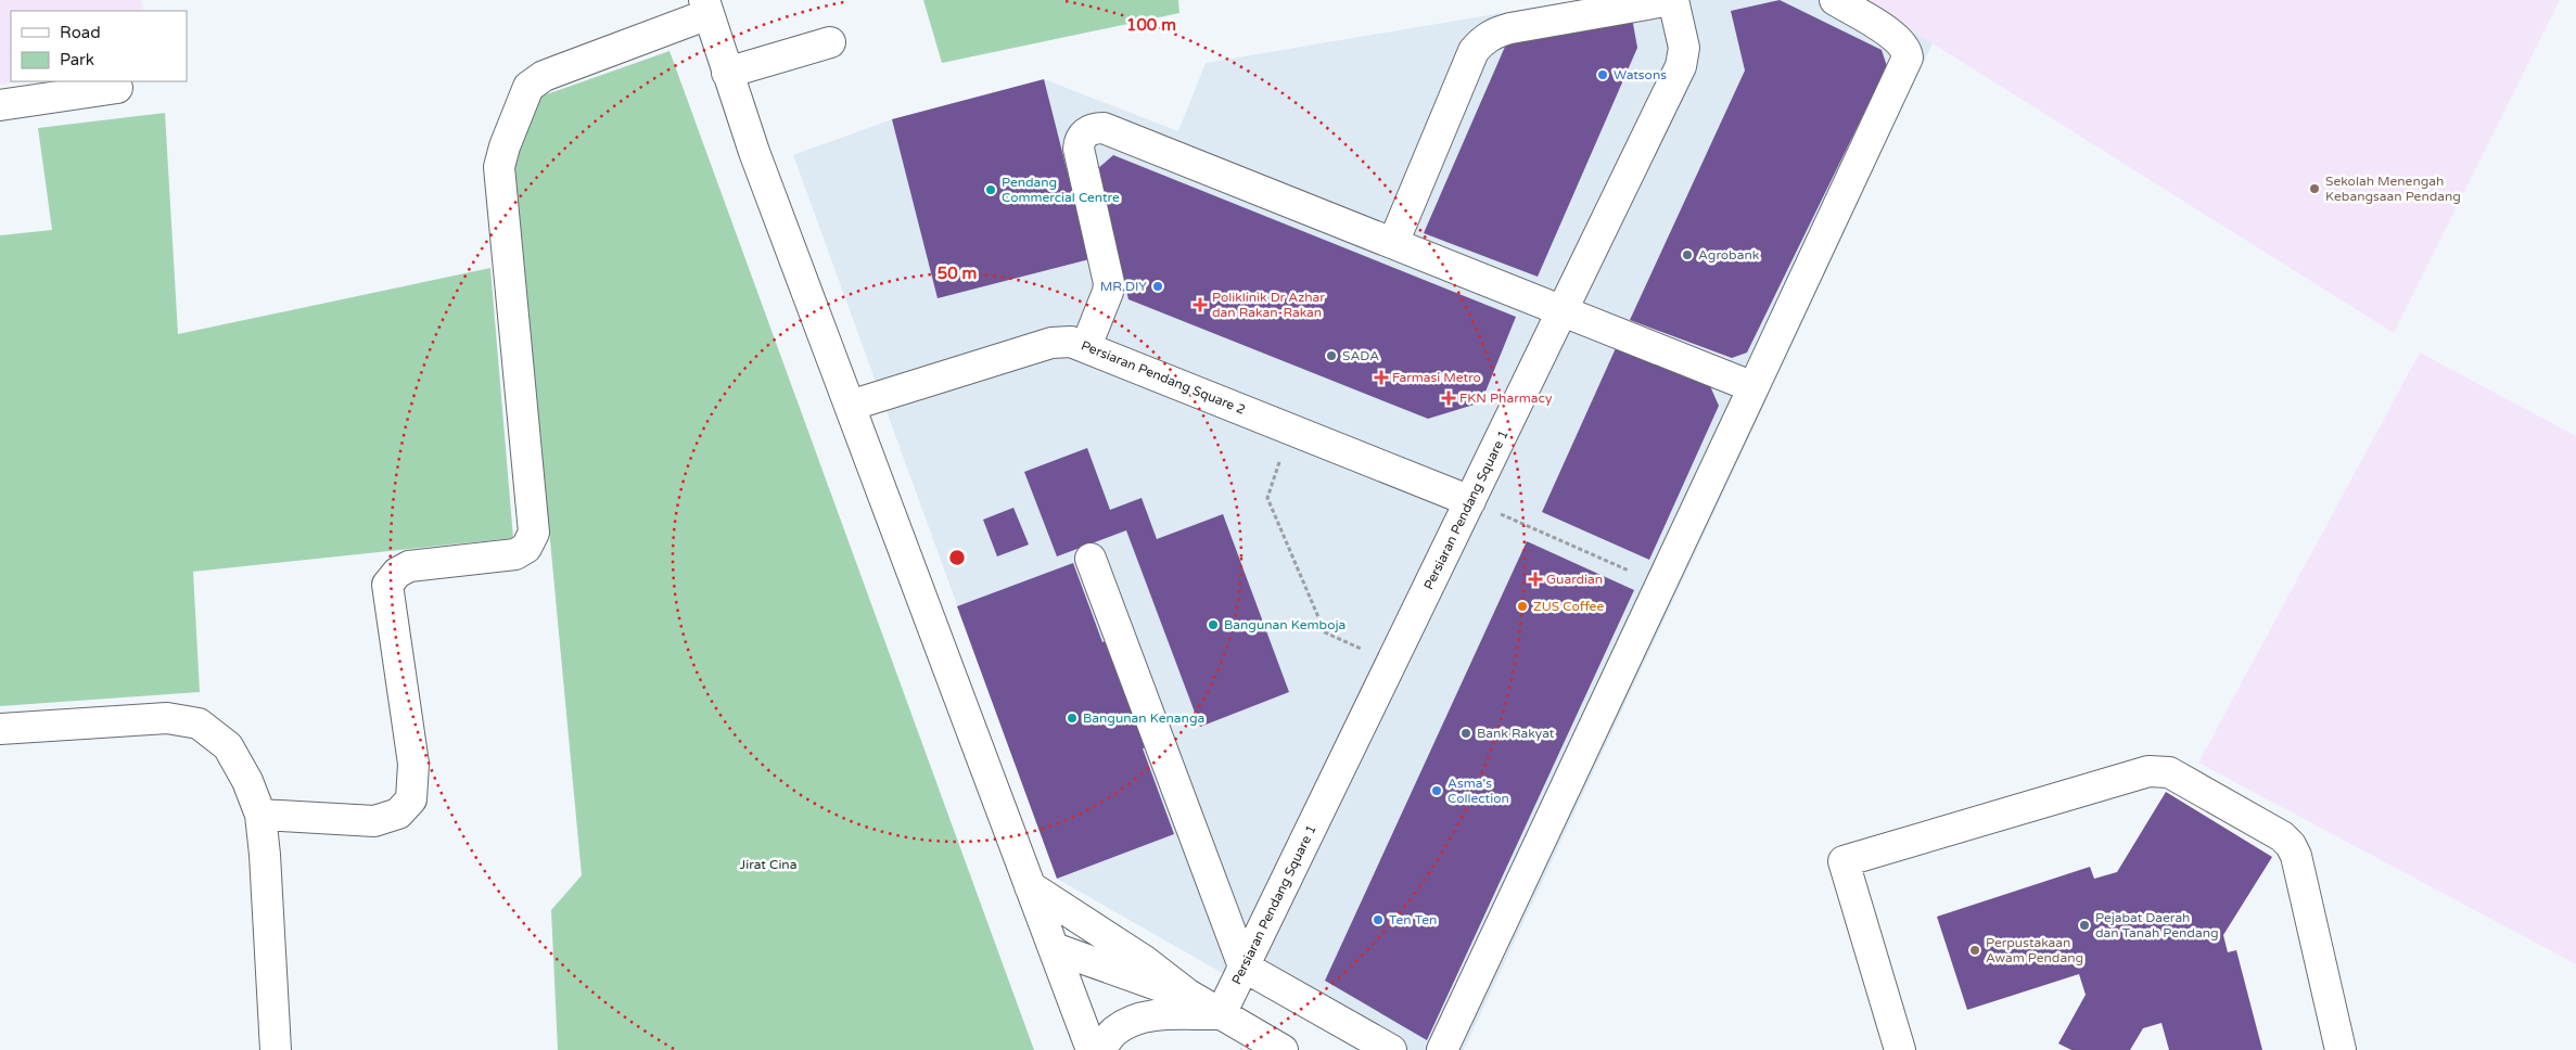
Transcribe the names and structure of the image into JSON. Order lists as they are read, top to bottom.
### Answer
{
  "streets": {
    "street": ["Persiaran Pendang Square 2", "Persiaran Pendang Square 1"]
  },
  "crossings": [
    ["Persiaran Pendang Square 2", "Persiaran Pendang Square 1"]
  ],
  "parks": ["Jirat Cina"],
  "places": {
    "other": [
      "Watsons",
      "Sekolah Menengah Kebangsaan Pendang",
      "Pendang Commercial Centre",
      "Agrobank",
      "MR.DIY",
      "SADA",
      "ZUS Coffee",
      "Bangunan Kemboja",
      "Bangunan Kenanga",
      "Bank Rakyat",
      "Asma's Collection",
      "Ten Ten",
      "Pejabat Daerah dan Tanah Pendang",
      "Perpustakaan Awam Pendang"
    ],
    "health": [
      "Poliklinik Dr Azhar dan Rakan-Rakan",
      "Farmasi Metro",
      "FKN Pharmacy",
      "Guardian"
    ]
  },
  "legend": ["Road", "Park"],
  "rings": ["100 m", "50 m"]
}
